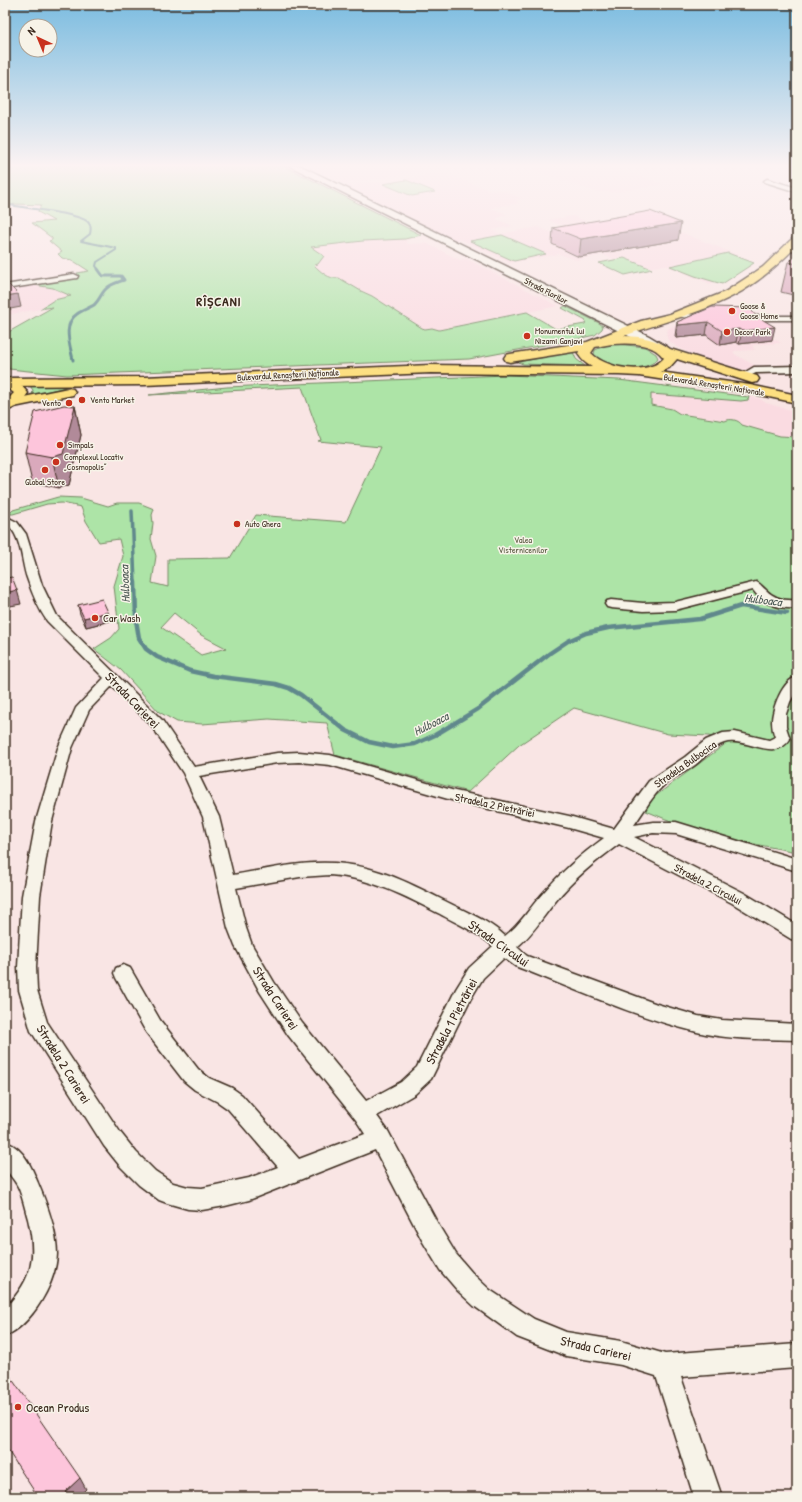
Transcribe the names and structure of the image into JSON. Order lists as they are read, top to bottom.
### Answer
{
  "streets": {
    "main road": ["Strada Florilor", "Bulevardul Renașterii Naționale"],
    "street": [
      "Strada Carierei",
      "Stradela Bulbocica",
      "Stradela 2 Pietrăriei",
      "Stradela 2 Circului",
      "Strada Circului",
      "Stradela 1 Pietrăriei",
      "Stradela 2 Carierei"
    ]
  },
  "crossings": [
    ["Strada Florilor", "Bulevardul Renașterii Naționale"],
    ["Strada Carierei", "Stradela 2 Pietrăriei"],
    ["Strada Carierei", "Strada Circului"],
    ["Strada Carierei", "Stradela 1 Pietrăriei"],
    ["Strada Carierei", "Stradela 2 Carierei"],
    ["Stradela Bulbocica", "Stradela 2 Pietrăriei"],
    ["Stradela Bulbocica", "Stradela 2 Circului"],
    ["Stradela Bulbocica", "Stradela 1 Pietrăriei"],
    ["Stradela 2 Pietrăriei", "Stradela 2 Circului"],
    ["Stradela 2 Pietrăriei", "Stradela 1 Pietrăriei"],
    ["Stradela 2 Circului", "Stradela 1 Pietrăriei"],
    ["Strada Circului", "Stradela 1 Pietrăriei"]
  ],
  "districts": ["RÎȘCANI"],
  "water": ["Hulboaca"],
  "parks": ["Valea Visternicenilor"],
  "places": [
    "Goose & Goose Home",
    "Decor Park",
    "Monumentul lui Nizami Ganjavi",
    "Vento Market",
    "Vento",
    "Simpals",
    "Complexul Locativ „Cosmopolis”",
    "Global Store",
    "Auto Ghera",
    "Car Wash",
    "Ocean Produs"
  ],
  "north": "top left"
}
